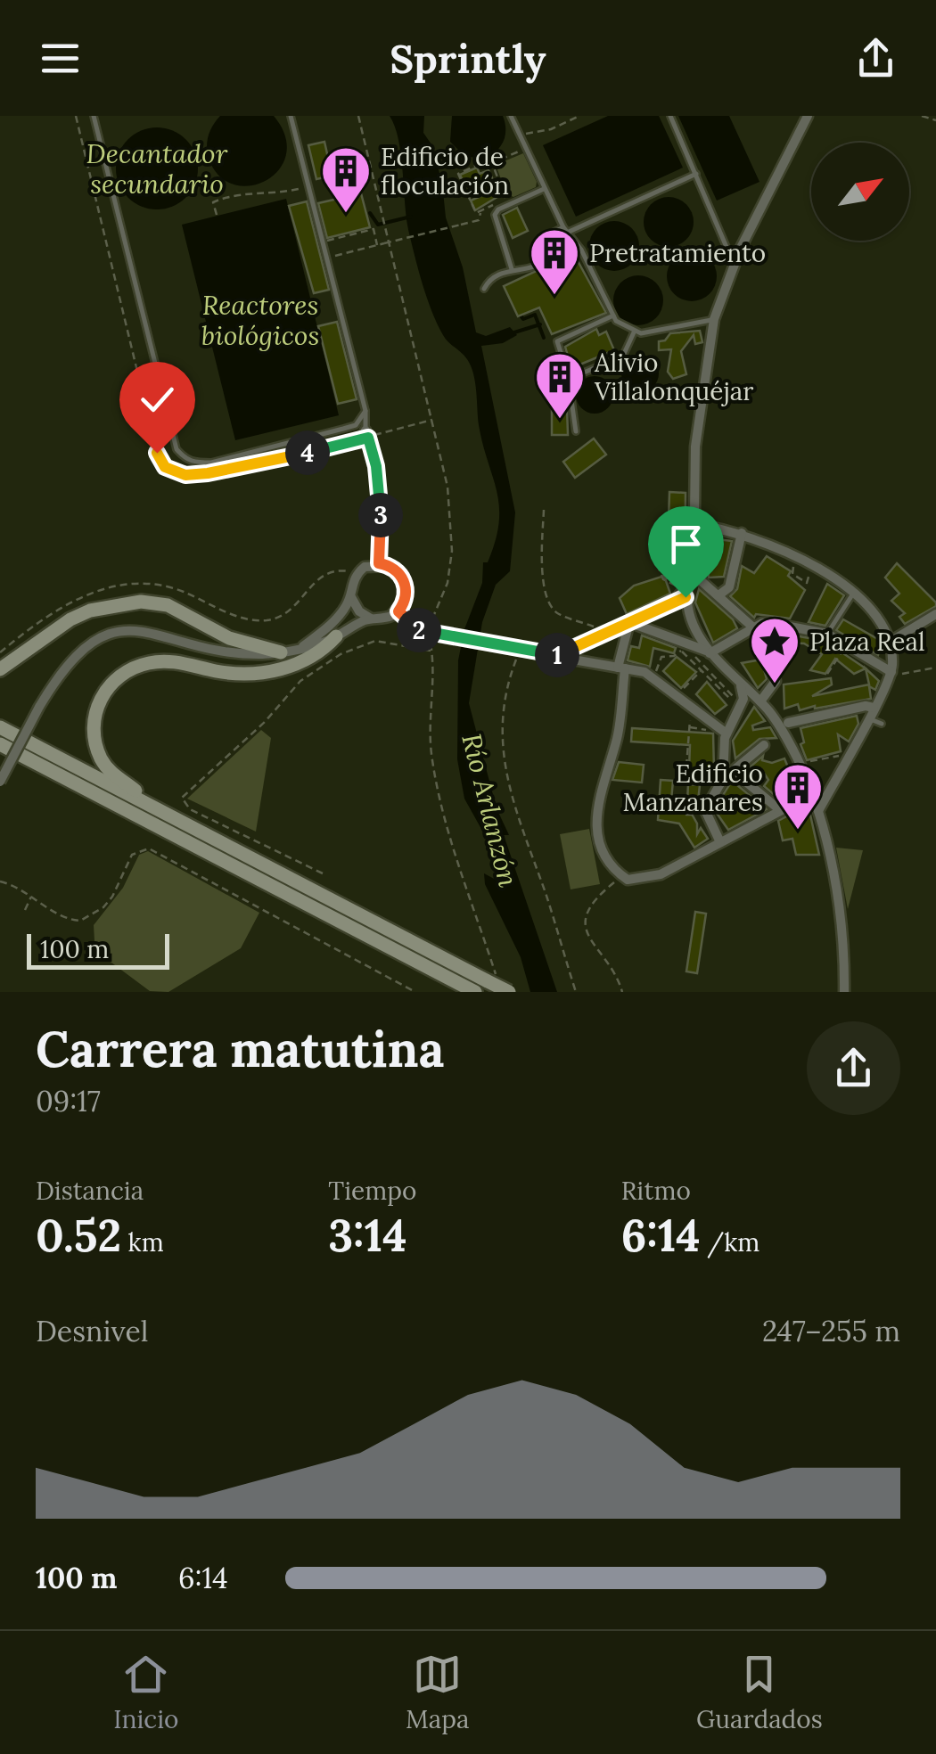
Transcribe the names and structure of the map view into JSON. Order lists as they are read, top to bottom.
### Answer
{
  "water": ["Decantador secundario", "Reactores biológicos", "Río Arlanzón"],
  "places": {
    "building": [
      "Edificio de floculación",
      "Pretratamiento",
      "Alivio Villalonquéjar",
      "Edificio Manzanares"
    ],
    "place": ["Plaza Real"]
  },
  "scale_bar": "100 m",
  "north": "top right",
  "page": {
    "header": "Sprintly",
    "pins": [
      "4",
      "3",
      "2",
      "1"
    ],
    "scale": "100 m",
    "heading": ["Carrera matutina", "09:17"],
    "stats": [
      ["Distancia", "0.52 km"],
      ["Tiempo", "3:14"],
      ["Ritmo", "6:14 /km"]
    ],
    "chart": ["Desnivel", "247–255 m"],
    "list": [
      {
        "name": "100 m",
        "note": "6:14"
      }
    ],
    "tabs": ["Inicio", "Mapa", "Guardados"]
  }
}
